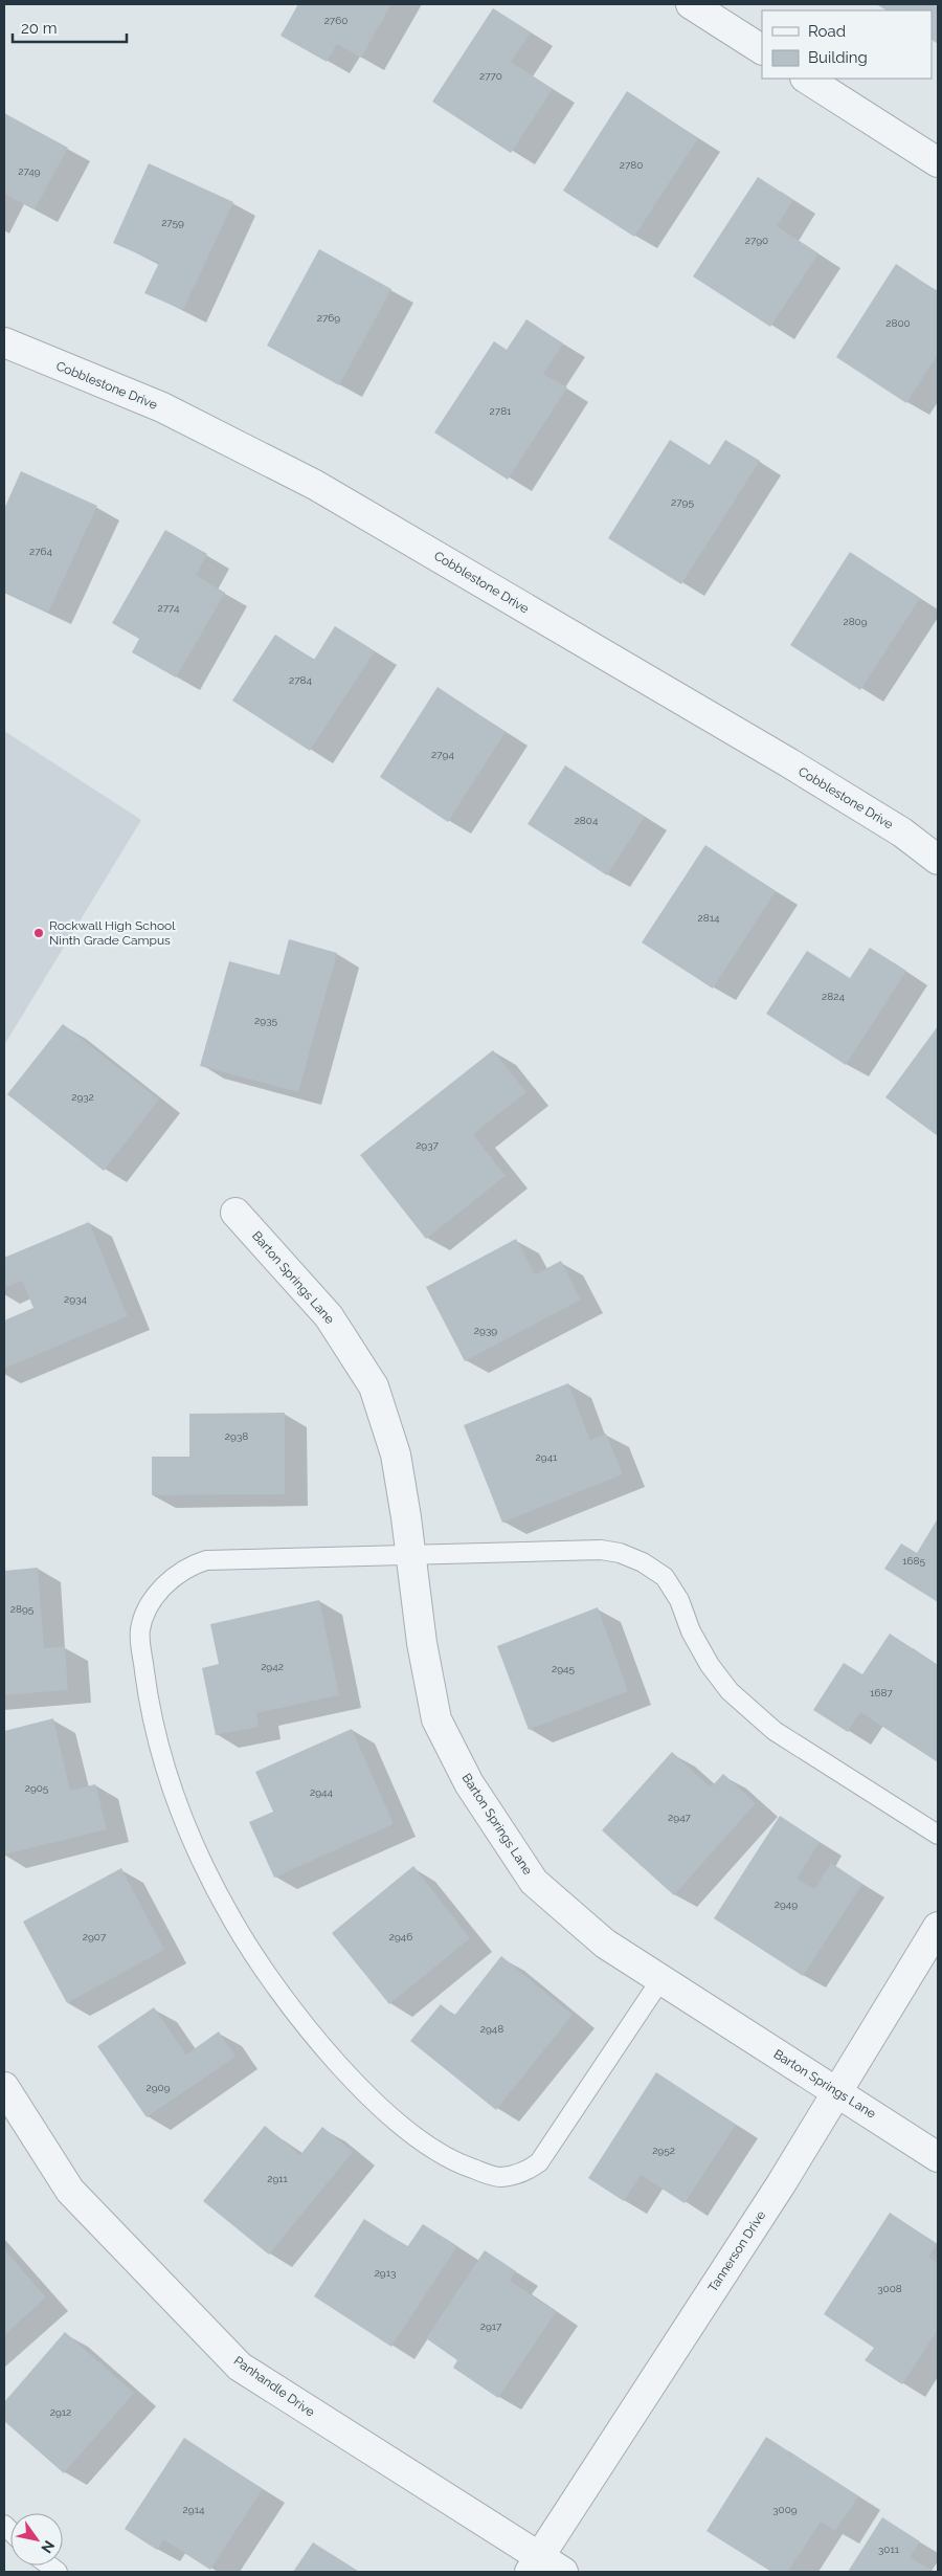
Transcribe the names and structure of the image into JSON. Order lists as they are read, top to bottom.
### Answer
{
  "streets": {
    "street": [
      "Cobblestone Drive",
      "Barton Springs Lane",
      "Tannerson Drive",
      "Panhandle Drive"
    ]
  },
  "crossings": [
    ["Barton Springs Lane", "Tannerson Drive"],
    ["Tannerson Drive", "Panhandle Drive"]
  ],
  "places": ["Rockwall High School Ninth Grade Campus"],
  "house_numbers": [
    "2760",
    "2770",
    "2780",
    "2749",
    "2759",
    "2790",
    "2769",
    "2800",
    "2781",
    "2795",
    "2764",
    "2774",
    "2809",
    "2784",
    "2794",
    "2804",
    "2814",
    "2824",
    "2935",
    "2932",
    "2937",
    "2934",
    "2939",
    "2938",
    "2941",
    "1685",
    "2895",
    "2942",
    "2945",
    "1687",
    "2905",
    "2944",
    "2947",
    "2949",
    "2907",
    "2946",
    "2948",
    "2909",
    "2952",
    "2911",
    "2913",
    "3008",
    "2917",
    "2912",
    "2914",
    "3009",
    "3011"
  ],
  "legend": ["Road", "Building"],
  "scale_bar": "20 m",
  "north": "bottom right"
}
